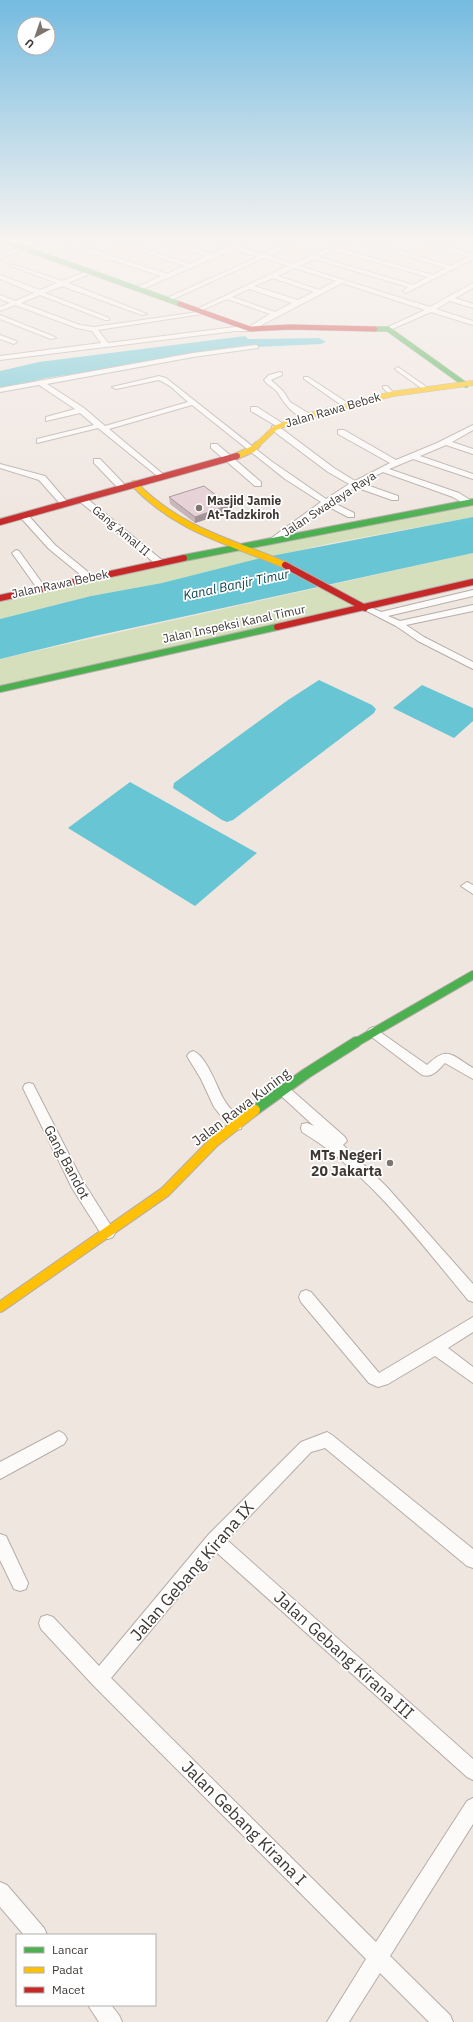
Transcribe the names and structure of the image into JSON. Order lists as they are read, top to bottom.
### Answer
{
  "streets": {
    "street": [
      "Jalan Rawa Bebek",
      "Jalan Swadaya Raya",
      "Gang Amal II",
      "Jalan Inspeksi Kanal Timur",
      "Jalan Rawa Kuning",
      "Gang Bandot",
      "Jalan Gebang Kirana IX",
      "Jalan Gebang Kirana III",
      "Jalan Gebang Kirana I"
    ]
  },
  "crossings": [
    ["Jalan Rawa Bebek", "Jalan Swadaya Raya"],
    ["Jalan Rawa Bebek", "Gang Amal II"],
    ["Jalan Rawa Bebek", "Jalan Inspeksi Kanal Timur"],
    ["Jalan Rawa Kuning", "Gang Bandot"],
    ["Jalan Gebang Kirana IX", "Jalan Gebang Kirana III"],
    ["Jalan Gebang Kirana IX", "Jalan Gebang Kirana I"]
  ],
  "water": ["Kanal Banjir Timur"],
  "places": ["Masjid Jamie At-Tadzkiroh", "MTs Negeri 20 Jakarta"],
  "legend": ["Lancar", "Padat", "Macet"],
  "north": "bottom left"
}
